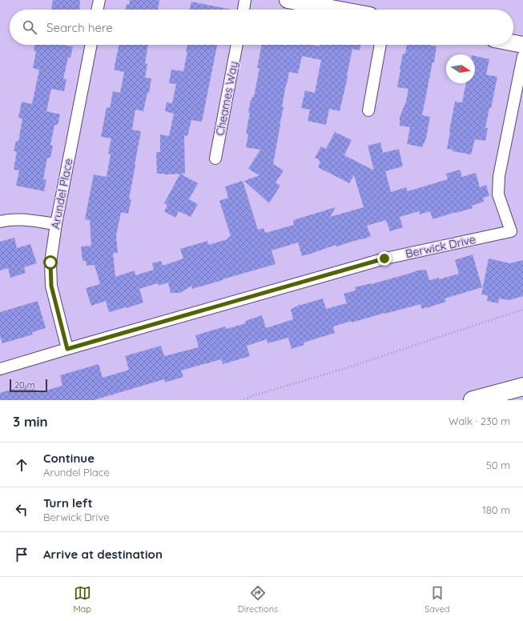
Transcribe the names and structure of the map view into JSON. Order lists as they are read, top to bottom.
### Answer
{
  "streets": {
    "street": ["Cheames Way", "Arundel Place", "Berwick Drive"]
  },
  "crossings": [
    ["Arundel Place", "Berwick Drive"]
  ],
  "scale_bar": "20 m",
  "north": "right",
  "page": {
    "search": "Search here",
    "scale": "20 m",
    "heading": ["3 min", "Walk · 230 m"],
    "list": [
      ["Continue", "Arundel Place", "50 m"],
      ["Turn left", "Berwick Drive", "180 m"],
      "Arrive at destination"
    ],
    "nav": ["Map", "Directions", "Saved"]
  }
}
